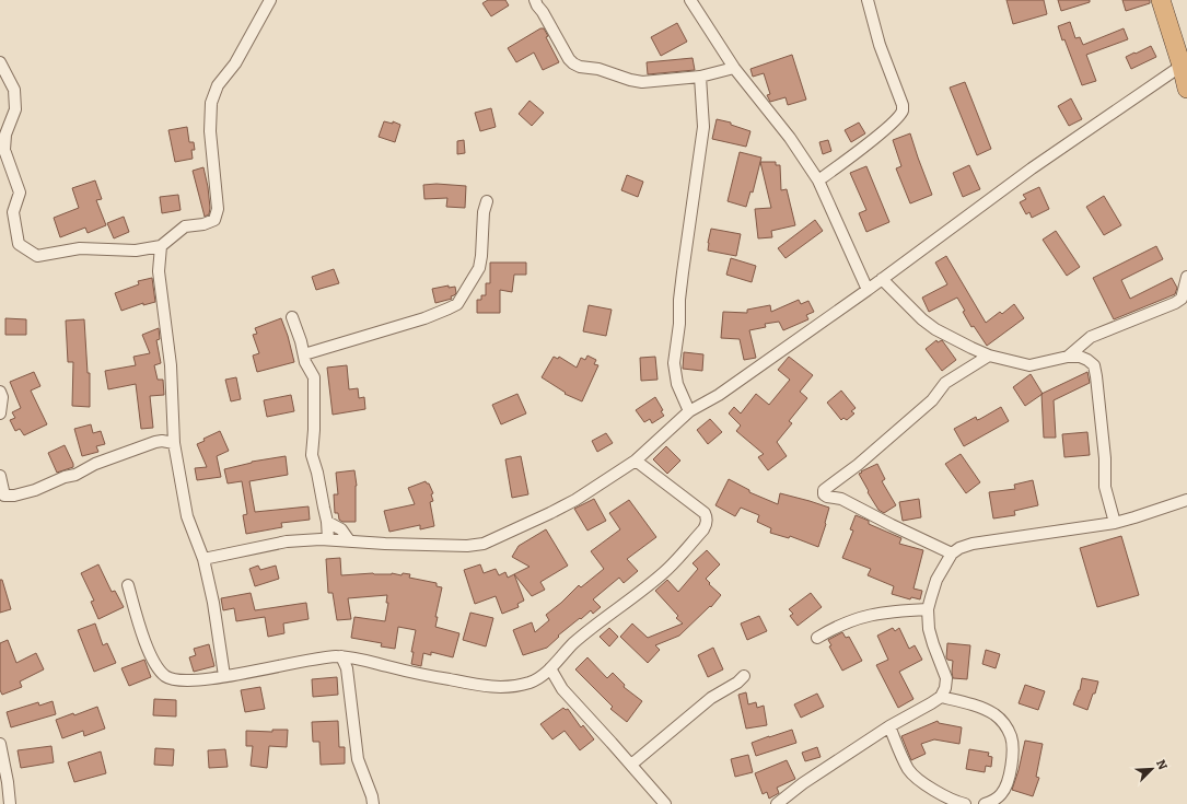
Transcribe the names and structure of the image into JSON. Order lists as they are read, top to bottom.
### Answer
{
  "north": "top right"
}
